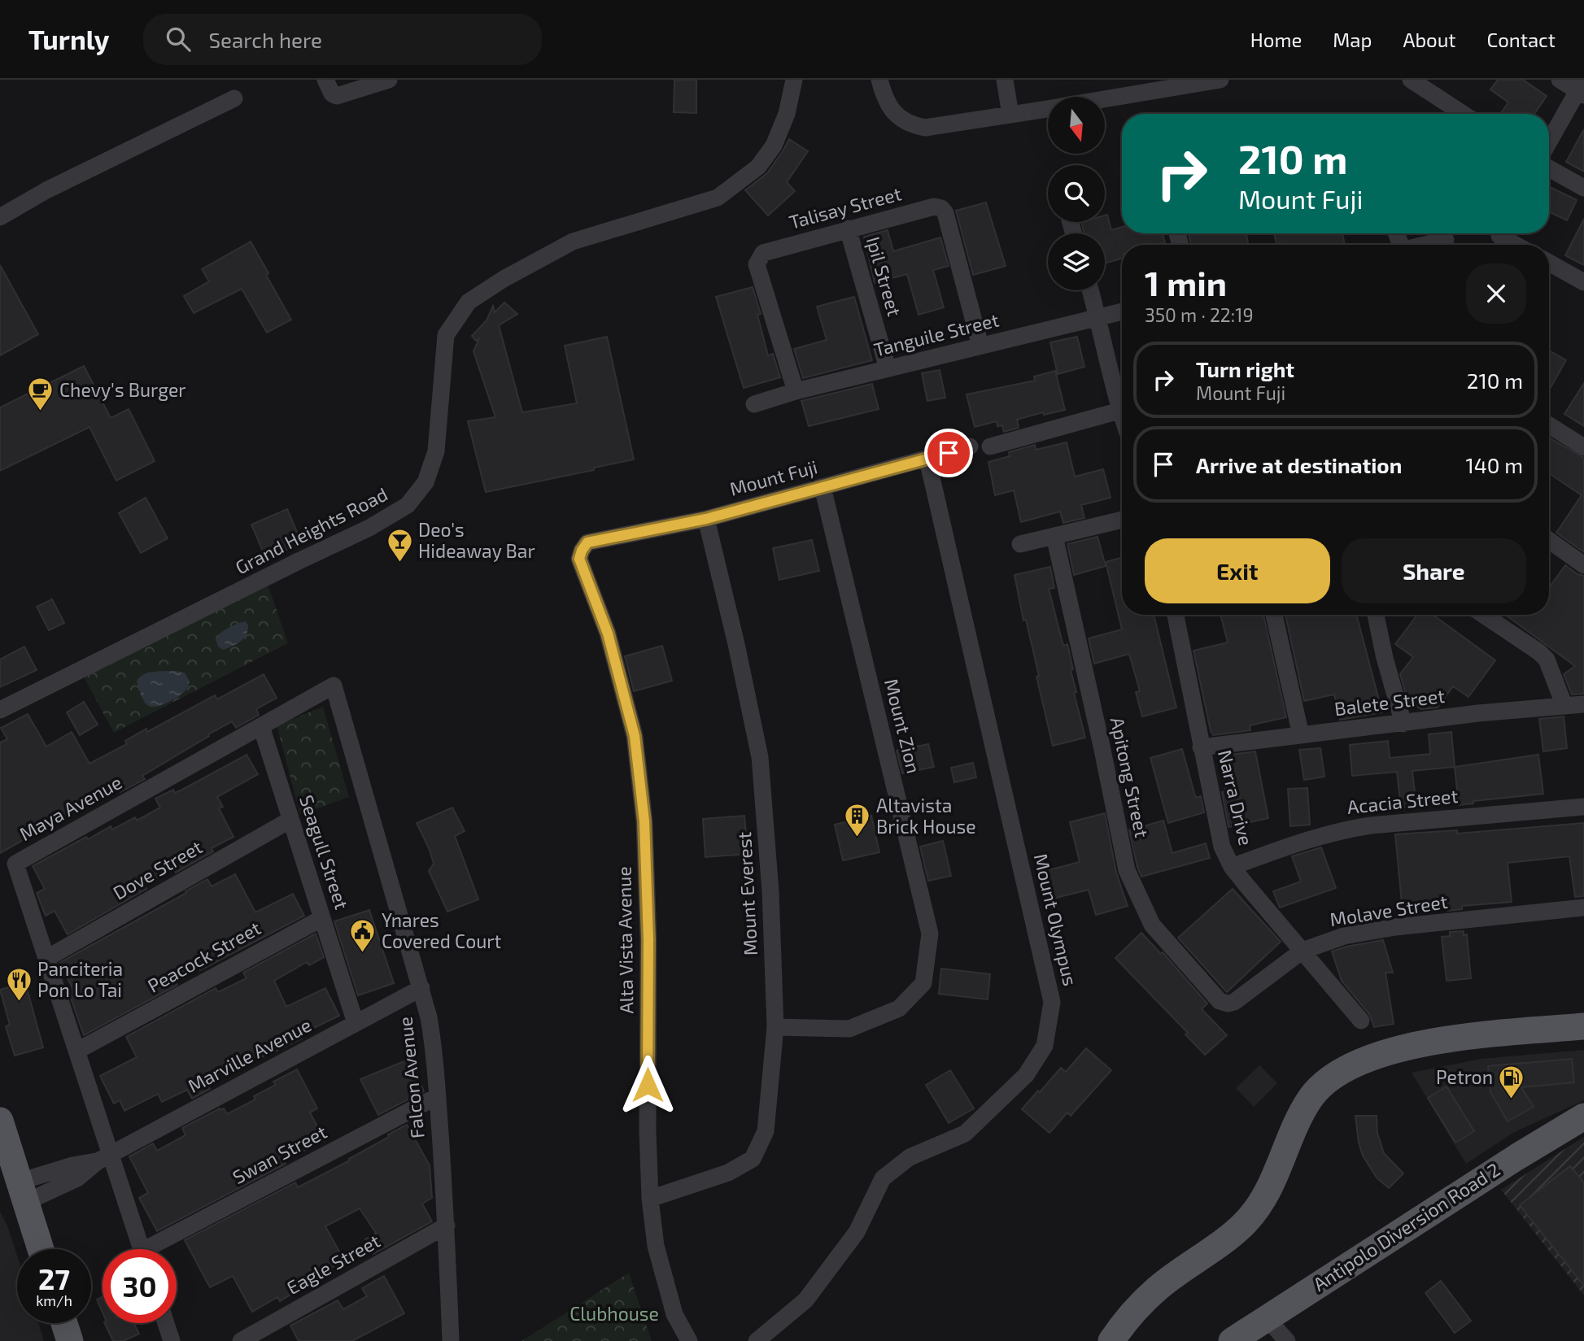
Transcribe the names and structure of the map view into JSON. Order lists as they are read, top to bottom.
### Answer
{
  "streets": {
    "main road": ["Antipolo Diversion Road 2"],
    "street": [
      "Talisay Street",
      "Ipil Street",
      "Tanguile Street",
      "Mount Fuji",
      "Grand Heights Road",
      "Balete Street",
      "Mount Zion",
      "Apitong Street",
      "Narra Drive",
      "Acacia Street",
      "Maya Avenue",
      "Seagull Street",
      "Dove Street",
      "Mount Everest",
      "Molave Street",
      "Mount Olympus",
      "Alta Vista Avenue",
      "Peacock Street",
      "Marville Avenue",
      "Falcon Avenue",
      "Swan Street",
      "Eagle Street"
    ]
  },
  "crossings": [
    ["Talisay Street", "Ipil Street"],
    ["Talisay Street", "Tanguile Street"],
    ["Ipil Street", "Tanguile Street"],
    ["Mount Fuji", "Mount Zion"],
    ["Mount Fuji", "Mount Everest"],
    ["Mount Fuji", "Mount Olympus"],
    ["Mount Fuji", "Alta Vista Avenue"],
    ["Balete Street", "Narra Drive"],
    ["Mount Zion", "Mount Everest"],
    ["Apitong Street", "Molave Street"],
    ["Narra Drive", "Acacia Street"],
    ["Narra Drive", "Molave Street"],
    ["Maya Avenue", "Seagull Street"],
    ["Maya Avenue", "Dove Street"],
    ["Maya Avenue", "Peacock Street"],
    ["Maya Avenue", "Marville Avenue"],
    ["Maya Avenue", "Falcon Avenue"],
    ["Seagull Street", "Dove Street"],
    ["Seagull Street", "Peacock Street"],
    ["Seagull Street", "Marville Avenue"],
    ["Mount Everest", "Alta Vista Avenue"],
    ["Marville Avenue", "Falcon Avenue"],
    ["Falcon Avenue", "Swan Street"],
    ["Falcon Avenue", "Eagle Street"]
  ],
  "parks": ["Clubhouse"],
  "places": {
    "cafe": ["Chevy's Burger"],
    "bar": ["Deo's Hideaway Bar"],
    "building": ["Altavista Brick House"],
    "public building": ["Ynares Covered Court"],
    "restaurant": ["Panciteria Pon Lo Tai"],
    "fuel station": ["Petron"]
  },
  "north": "bottom",
  "page": {
    "header": "Turnly",
    "search": "Search here",
    "nav": [
      "Home",
      "Map",
      "About",
      "Contact"
    ],
    "turn": ["210 m", "Mount Fuji"],
    "heading": ["1 min", "350 m · 22:19"],
    "list": [
      {
        "name": "Turn right",
        "note": "Mount Fuji",
        "value": "210 m"
      },
      {
        "name": "Arrive at destination",
        "value": "140 m"
      }
    ],
    "buttons": ["Exit", "Share"],
    "speed": "27 km/h",
    "limit": "30"
  }
}
